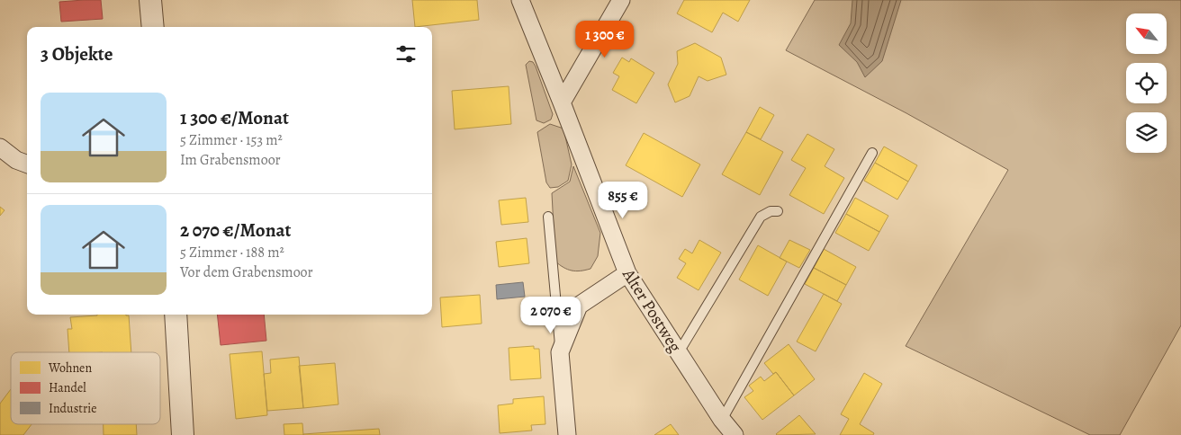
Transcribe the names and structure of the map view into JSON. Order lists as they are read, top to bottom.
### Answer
{
  "streets": {
    "street": ["Alter Postweg"]
  },
  "legend": ["Wohnen", "Handel", "Industrie"],
  "north": "top left",
  "page": {
    "price": ["1 300 €", "855 €", "2 070 €"],
    "heading": "3 Objekte",
    "list": [
      {
        "name": "1 300 €/Monat",
        "note": "5 Zimmer · 153 m² · Im Grabensmoor"
      },
      {
        "name": "2 070 €/Monat",
        "note": "5 Zimmer · 188 m² · Vor dem Grabensmoor"
      }
    ]
  }
}
